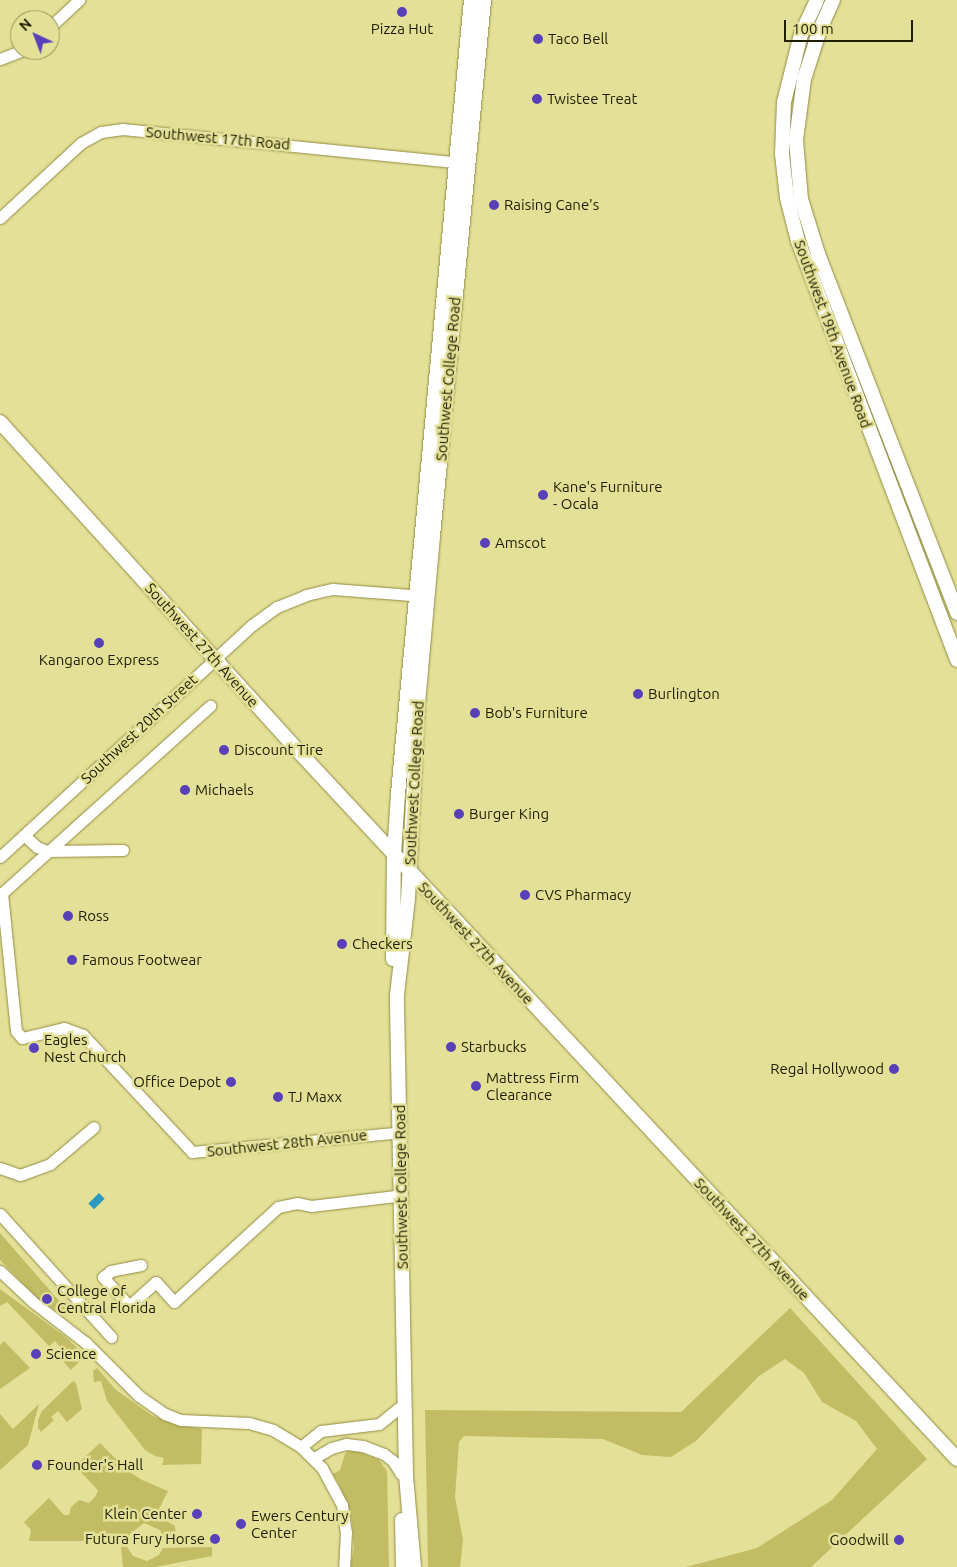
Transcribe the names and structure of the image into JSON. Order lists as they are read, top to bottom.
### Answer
{
  "streets": {
    "main road": ["Southwest 19th Avenue Road", "Southwest College Road", "Southwest 27th Avenue"],
    "street": ["Southwest 17th Road", "Southwest 20th Street", "Southwest 28th Avenue"]
  },
  "crossings": [
    ["Southwest 17th Road", "Southwest College Road"],
    ["Southwest College Road", "Southwest 27th Avenue"],
    ["Southwest College Road", "Southwest 20th Street"],
    ["Southwest College Road", "Southwest 28th Avenue"],
    ["Southwest 27th Avenue", "Southwest 20th Street"]
  ],
  "places": [
    "Pizza Hut",
    "Taco Bell",
    "Twistee Treat",
    "Raising Cane's",
    "Kane's Furniture - Ocala",
    "Amscot",
    "Kangaroo Express",
    "Burlington",
    "Bob's Furniture",
    "Discount Tire",
    "Michaels",
    "Burger King",
    "CVS Pharmacy",
    "Ross",
    "Checkers",
    "Famous Footwear",
    "Starbucks",
    "Eagles Nest Church",
    "Regal Hollywood",
    "Office Depot",
    "Mattress Firm Clearance",
    "TJ Maxx",
    "College of Central Florida",
    "Science",
    "Founder's Hall",
    "Klein Center",
    "Ewers Century Center",
    "Futura Fury Horse",
    "Goodwill"
  ],
  "scale_bar": "100 m",
  "north": "top left"
}
